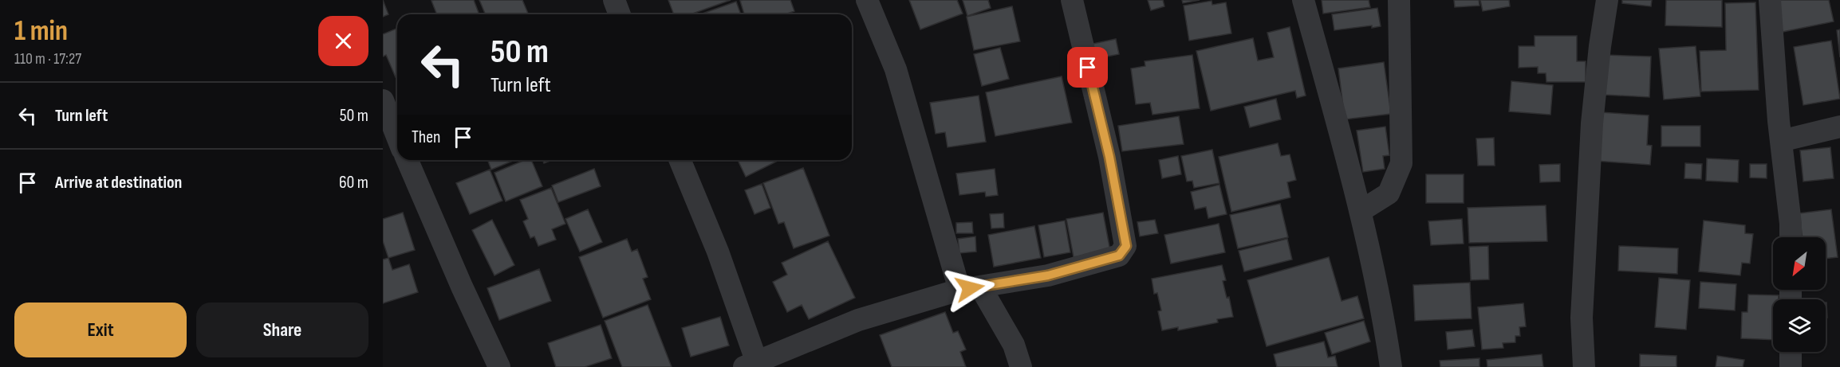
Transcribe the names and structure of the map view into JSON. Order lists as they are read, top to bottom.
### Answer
{
  "north": "bottom left",
  "page": {
    "heading": ["1 min", "110 m · 17:27"],
    "turn": ["50 m", "Turn left"],
    "list": [
      {
        "name": "Turn left",
        "value": "50 m"
      },
      {
        "name": "Arrive at destination",
        "value": "60 m"
      }
    ],
    "then": "Then",
    "buttons": ["Exit", "Share"]
  }
}
